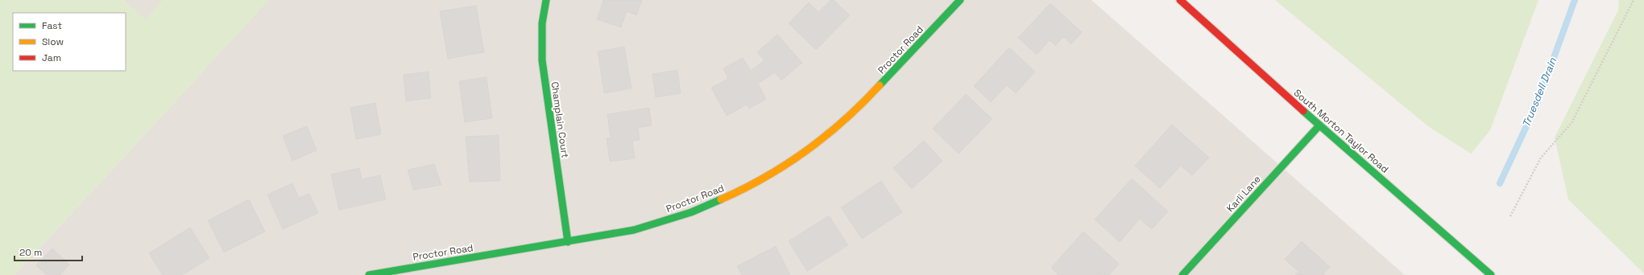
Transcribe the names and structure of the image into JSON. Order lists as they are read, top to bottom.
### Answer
{
  "streets": {
    "street": [
      "Proctor Road",
      "Champlain Court",
      "South Morton Taylor Road",
      "Karli Lane"
    ]
  },
  "crossings": [
    ["Proctor Road", "Champlain Court"],
    ["South Morton Taylor Road", "Karli Lane"]
  ],
  "water": ["Truesdell Drain"],
  "legend": ["Fast", "Slow", "Jam"],
  "scale_bar": "20 m"
}
